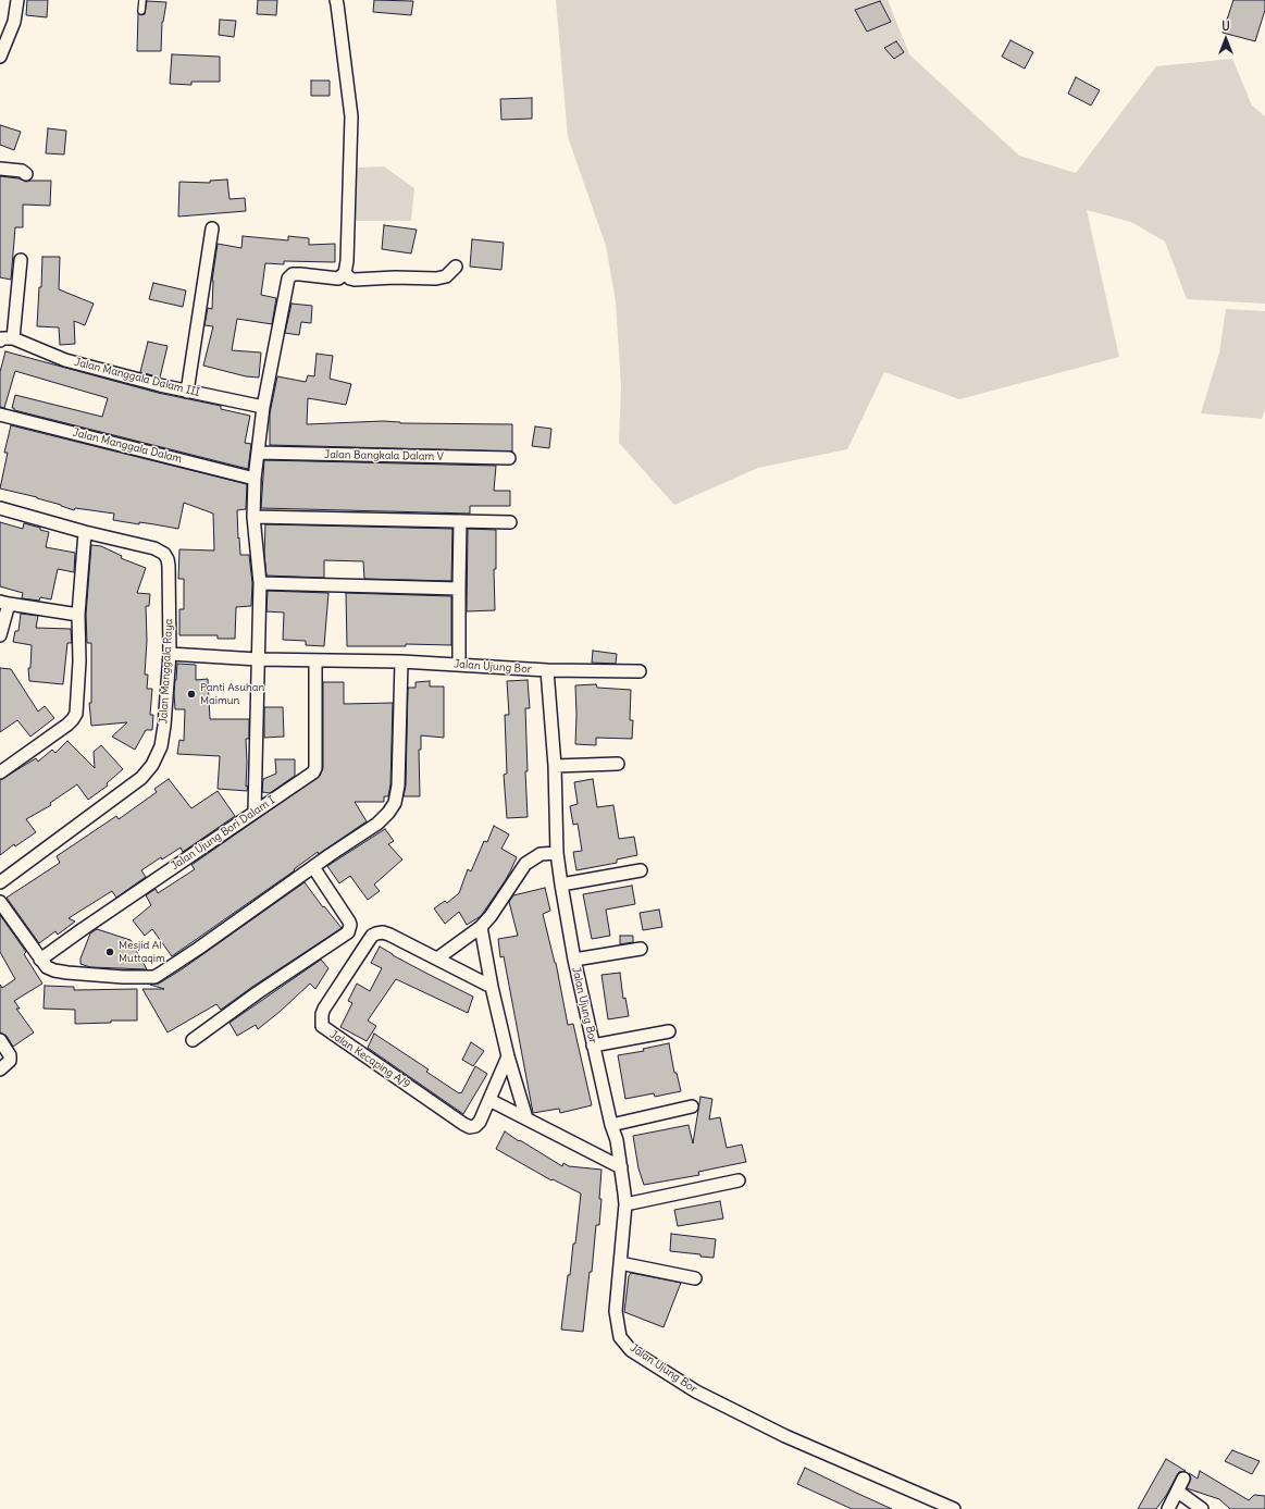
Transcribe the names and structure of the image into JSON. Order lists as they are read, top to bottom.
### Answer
{
  "streets": {
    "street": [
      "Jalan Manggala Dalam III",
      "Jalan Manggala Dalam",
      "Jalan Bangkala Dalam V",
      "Jalan Ujung Bor",
      "Jalan Manggala Raya",
      "Jalan Ujung Bori Dalam I",
      "Jalan Kecaping A/9"
    ]
  },
  "crossings": [
    ["Jalan Ujung Bor", "Jalan Manggala Raya"],
    ["Jalan Ujung Bor", "Jalan Ujung Bori Dalam I"]
  ],
  "places": ["Panti Asuhan Maimun", "Mesjid Al Muttaqim"],
  "north": "top"
}
